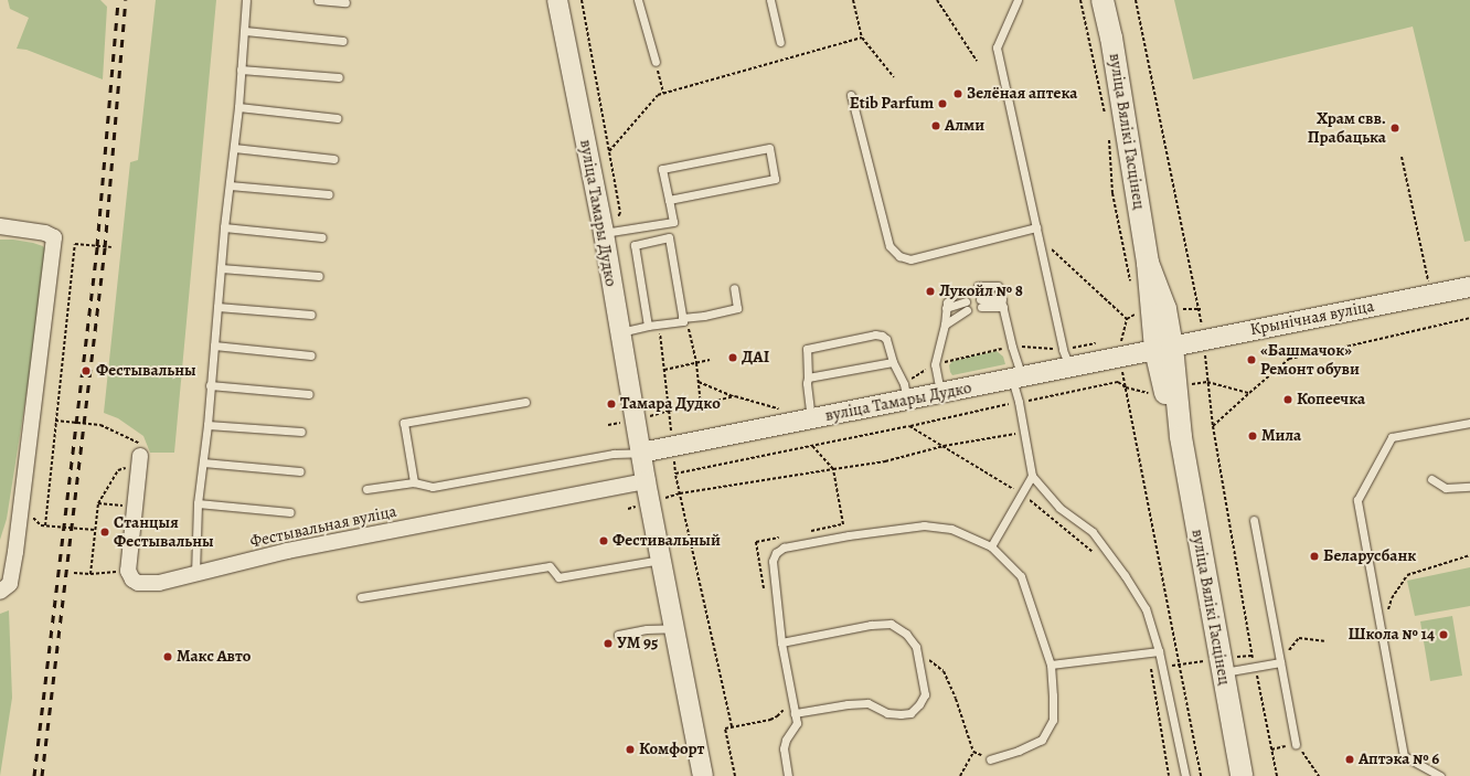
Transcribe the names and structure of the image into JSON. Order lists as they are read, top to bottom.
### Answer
{
  "streets": {
    "main road": ["вуліца Вялікі Гасцінец"],
    "street": ["вуліца Тамары Дудко", "Крынічная вуліца", "Фестывальная вуліца"]
  },
  "crossings": [
    ["вуліца Вялікі Гасцінец", "вуліца Тамары Дудко"],
    ["вуліца Вялікі Гасцінец", "Крынічная вуліца"],
    ["вуліца Тамары Дудко", "Крынічная вуліца"],
    ["вуліца Тамары Дудко", "Фестывальная вуліца"]
  ],
  "places": [
    "Зелёная аптека",
    "Etib Parfum",
    "Алми",
    "Храм свв. Прабацька",
    "Лукойл № 8",
    "ДАІ",
    "«Башмачок» Ремонт обуви",
    "Фестывальны",
    "Копеечка",
    "Тамара Дудко",
    "Мила",
    "Станцыя Фестывальны",
    "Фестивальный",
    "Беларусбанк",
    "Школа № 14",
    "УМ 95",
    "Макс Авто",
    "Комфорт",
    "Аптэка № 6"
  ]
}
